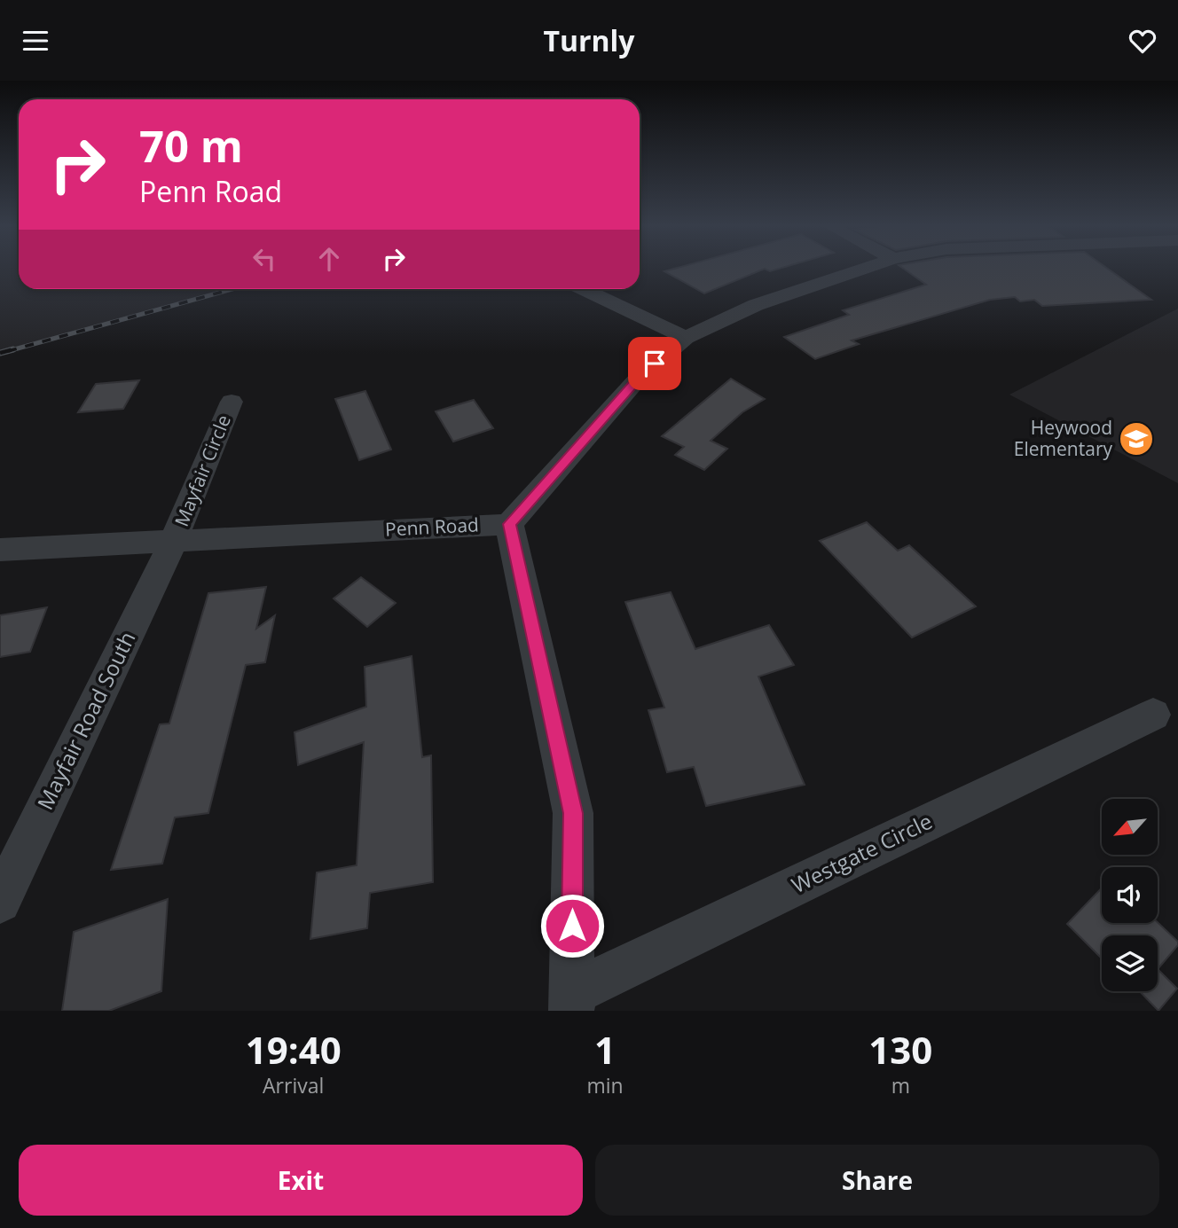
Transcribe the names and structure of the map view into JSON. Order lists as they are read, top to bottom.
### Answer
{
  "streets": {
    "street": [
      "Mayfair Circle",
      "Penn Road",
      "Mayfair Road South",
      "Westgate Circle"
    ]
  },
  "crossings": [
    ["Mayfair Circle", "Penn Road"],
    ["Mayfair Circle", "Mayfair Road South"],
    ["Penn Road", "Mayfair Road South"]
  ],
  "places": {
    "school or university": ["Heywood Elementary"]
  },
  "north": "bottom left",
  "page": {
    "header": "Turnly",
    "turn": ["70 m", "Penn Road"],
    "eta": [
      "19:40",
      "Arrival",
      "1",
      "min",
      "130",
      "m"
    ],
    "buttons": ["Exit", "Share"]
  }
}
